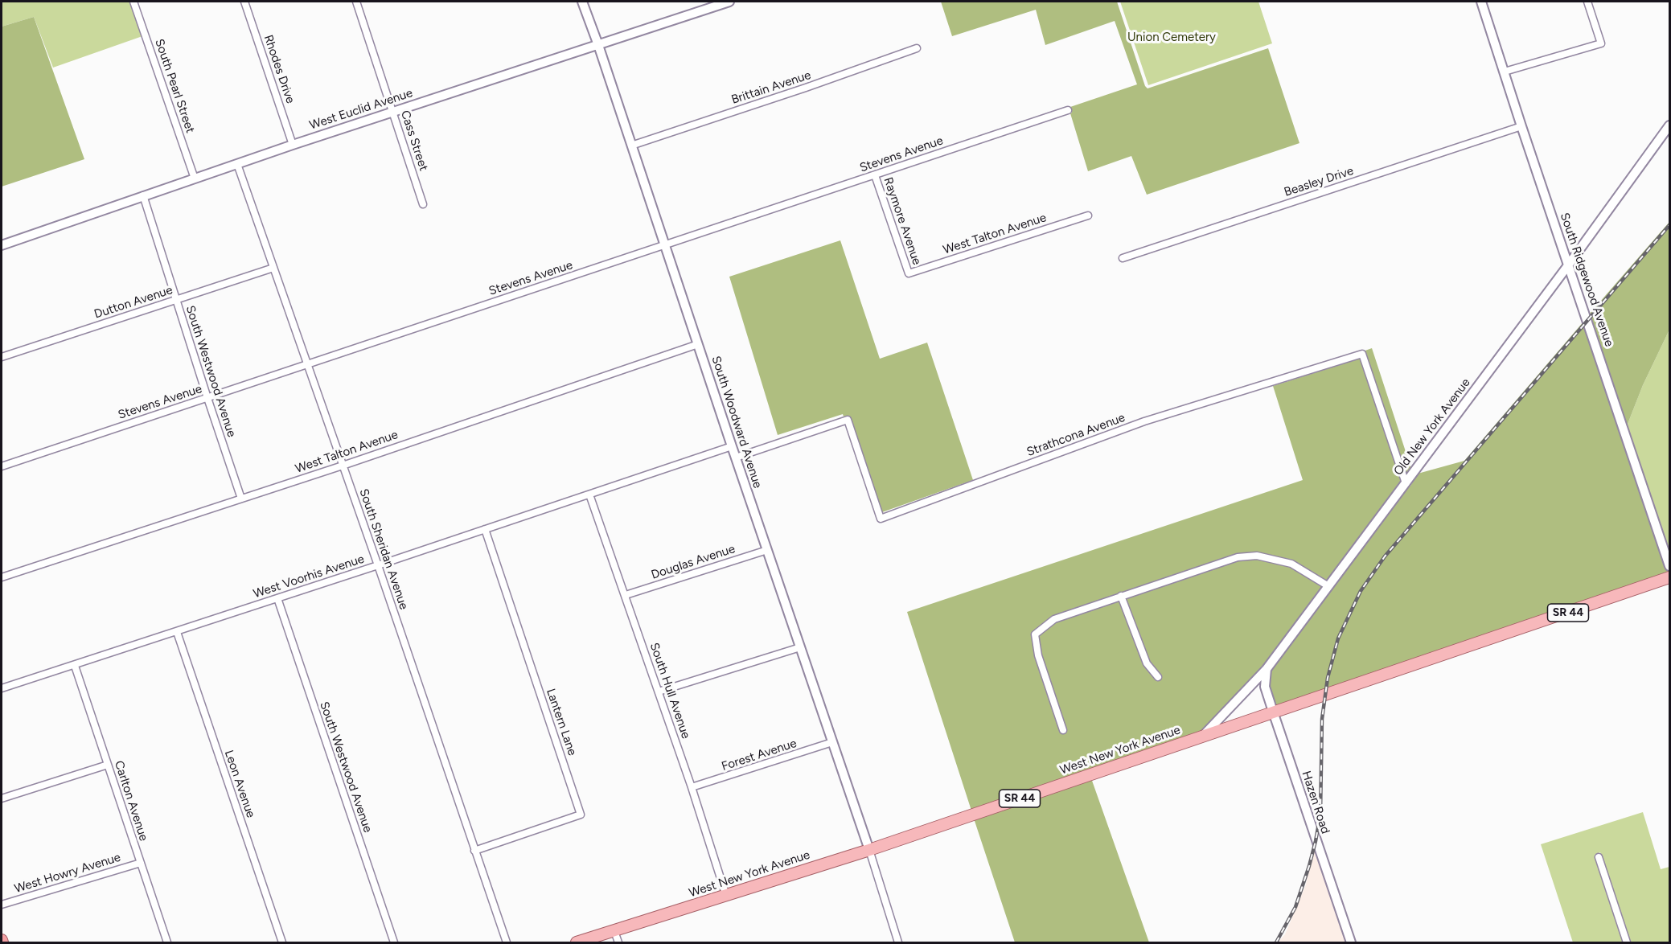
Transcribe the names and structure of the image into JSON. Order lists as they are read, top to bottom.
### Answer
{
  "streets": {
    "main road": ["SR 44", "West New York Avenue"],
    "street": [
      "Rhodes Drive",
      "South Pearl Street",
      "Brittain Avenue",
      "West Euclid Avenue",
      "Cass Street",
      "Stevens Avenue",
      "Beasley Drive",
      "Raymore Avenue",
      "West Talton Avenue",
      "South Ridgewood Avenue",
      "Dutton Avenue",
      "South Westwood Avenue",
      "South Woodward Avenue",
      "Old New York Avenue",
      "Strathcona Avenue",
      "South Sheridan Avenue",
      "Douglas Avenue",
      "West Voorhis Avenue",
      "South Hull Avenue",
      "Lantern Lane",
      "Forest Avenue",
      "Leon Avenue",
      "Carlton Avenue",
      "Hazen Road",
      "West Howry Avenue"
    ]
  },
  "crossings": [
    ["Rhodes Drive", "West Euclid Avenue"],
    ["South Pearl Street", "West Euclid Avenue"],
    ["Brittain Avenue", "South Woodward Avenue"],
    ["West Euclid Avenue", "Cass Street"],
    ["West Euclid Avenue", "South Westwood Avenue"],
    ["West Euclid Avenue", "South Woodward Avenue"],
    ["West Euclid Avenue", "South Sheridan Avenue"],
    ["Stevens Avenue", "Raymore Avenue"],
    ["Stevens Avenue", "South Westwood Avenue"],
    ["Stevens Avenue", "South Woodward Avenue"],
    ["Stevens Avenue", "South Sheridan Avenue"],
    ["Beasley Drive", "South Ridgewood Avenue"],
    ["Raymore Avenue", "West Talton Avenue"],
    ["West Talton Avenue", "South Westwood Avenue"],
    ["West Talton Avenue", "South Woodward Avenue"],
    ["West Talton Avenue", "South Sheridan Avenue"],
    ["South Ridgewood Avenue", "Old New York Avenue"],
    ["Dutton Avenue", "South Westwood Avenue"],
    ["Dutton Avenue", "South Sheridan Avenue"],
    ["South Westwood Avenue", "West Voorhis Avenue"],
    ["South Woodward Avenue", "Strathcona Avenue"],
    ["South Woodward Avenue", "Douglas Avenue"],
    ["South Woodward Avenue", "West Voorhis Avenue"],
    ["South Woodward Avenue", "West New York Avenue"],
    ["South Woodward Avenue", "Forest Avenue"],
    ["Old New York Avenue", "Strathcona Avenue"],
    ["Old New York Avenue", "West New York Avenue"],
    ["Old New York Avenue", "Hazen Road"],
    ["South Sheridan Avenue", "West Voorhis Avenue"],
    ["South Sheridan Avenue", "Lantern Lane"],
    ["Douglas Avenue", "South Hull Avenue"],
    ["West Voorhis Avenue", "South Hull Avenue"],
    ["West Voorhis Avenue", "Lantern Lane"],
    ["West Voorhis Avenue", "Leon Avenue"],
    ["West Voorhis Avenue", "Carlton Avenue"],
    ["South Hull Avenue", "West New York Avenue"],
    ["South Hull Avenue", "Forest Avenue"],
    ["West New York Avenue", "Hazen Road"],
    ["Carlton Avenue", "West Howry Avenue"]
  ],
  "parks": ["Union Cemetery"]
}
